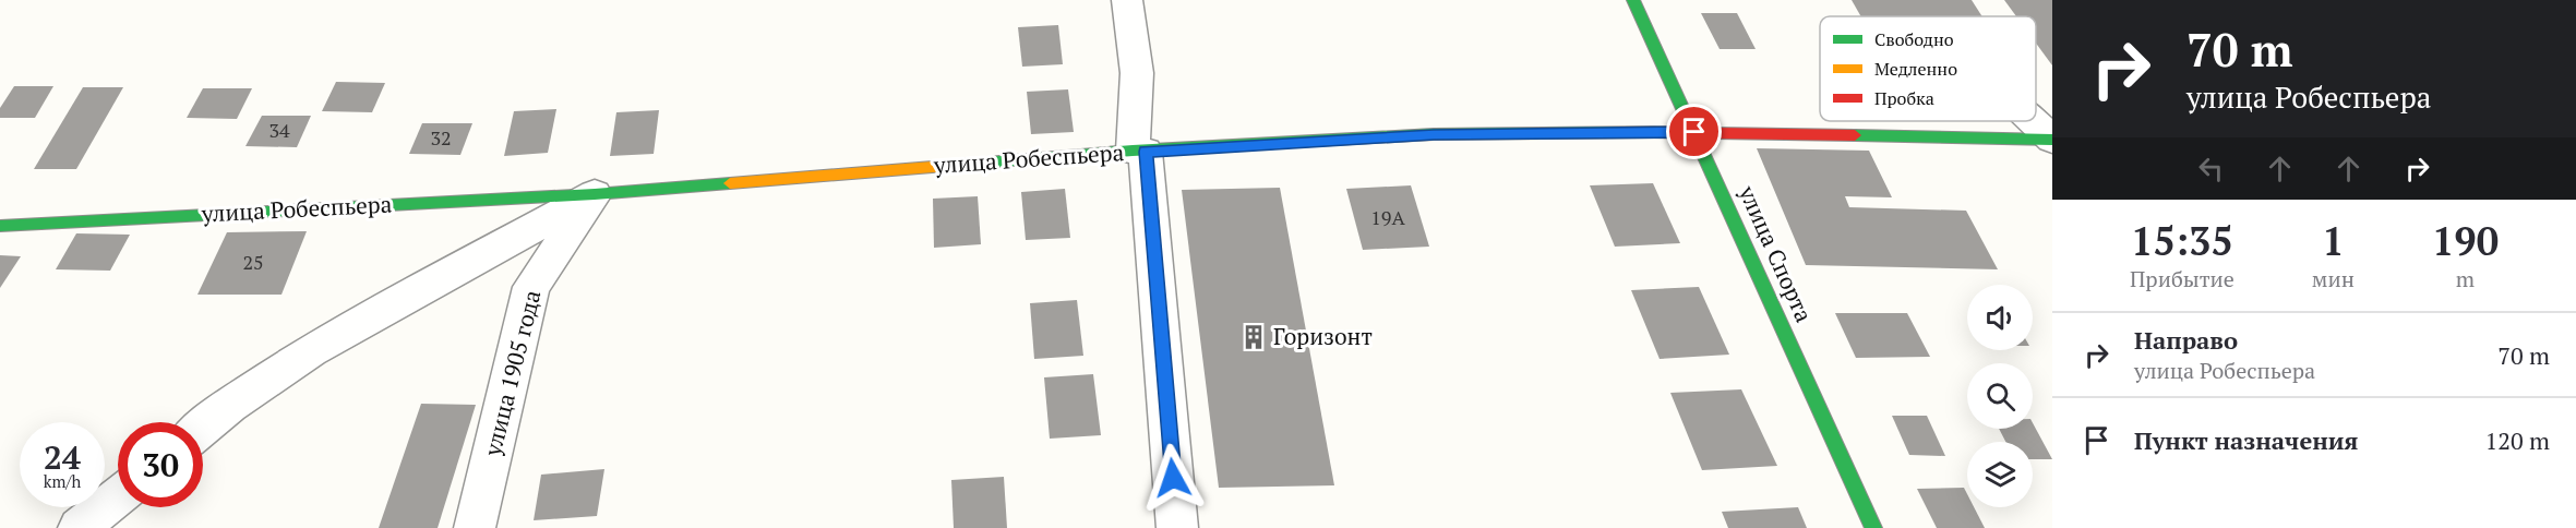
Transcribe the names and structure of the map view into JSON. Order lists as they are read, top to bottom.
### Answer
{
  "streets": {
    "street": ["улица Робеспьера", "улица Спорта", "улица 1905 года"]
  },
  "crossings": [
    ["улица Робеспьера", "улица Спорта"],
    ["улица Робеспьера", "улица 1905 года"]
  ],
  "places": {
    "building": ["Горизонт"]
  },
  "house_numbers": [
    "34",
    "32",
    "19А",
    "25"
  ],
  "legend": ["Свободно", "Медленно", "Пробка"],
  "page": {
    "turn": ["70 m", "улица Робеспьера"],
    "eta": [
      "15:35",
      "Прибытие",
      "1",
      "мин",
      "190",
      "m"
    ],
    "list": [
      {
        "name": "Направо",
        "note": "улица Робеспьера",
        "value": "70 m"
      },
      {
        "name": "Пункт назначения",
        "value": "120 m"
      }
    ],
    "speed": "24 km/h",
    "limit": "30"
  }
}
